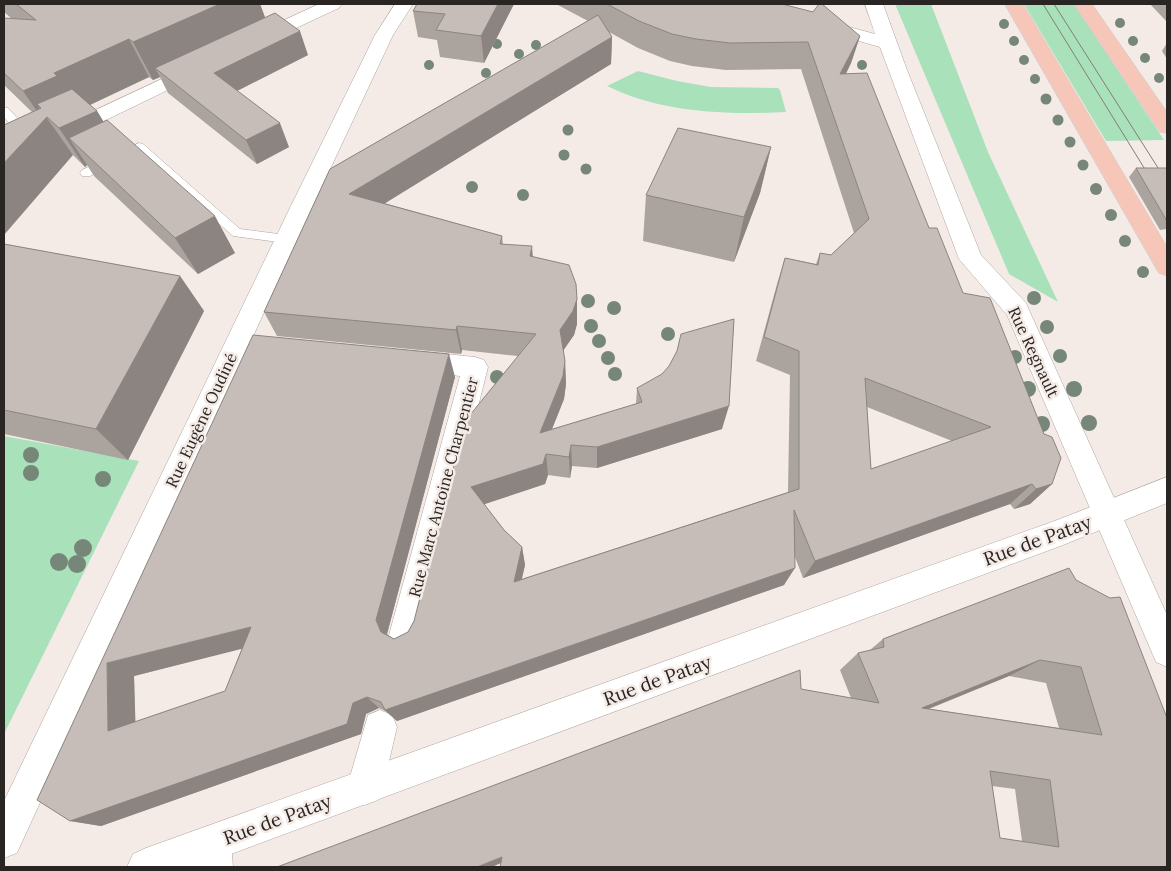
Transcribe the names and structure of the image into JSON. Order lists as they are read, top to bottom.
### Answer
{
  "streets": {
    "street": [
      "Rue Regnault",
      "Rue Eugène Oudiné",
      "Rue Marc Antoine Charpentier",
      "Rue de Patay"
    ]
  },
  "crossings": [
    ["Rue Regnault", "Rue de Patay"]
  ]
}
